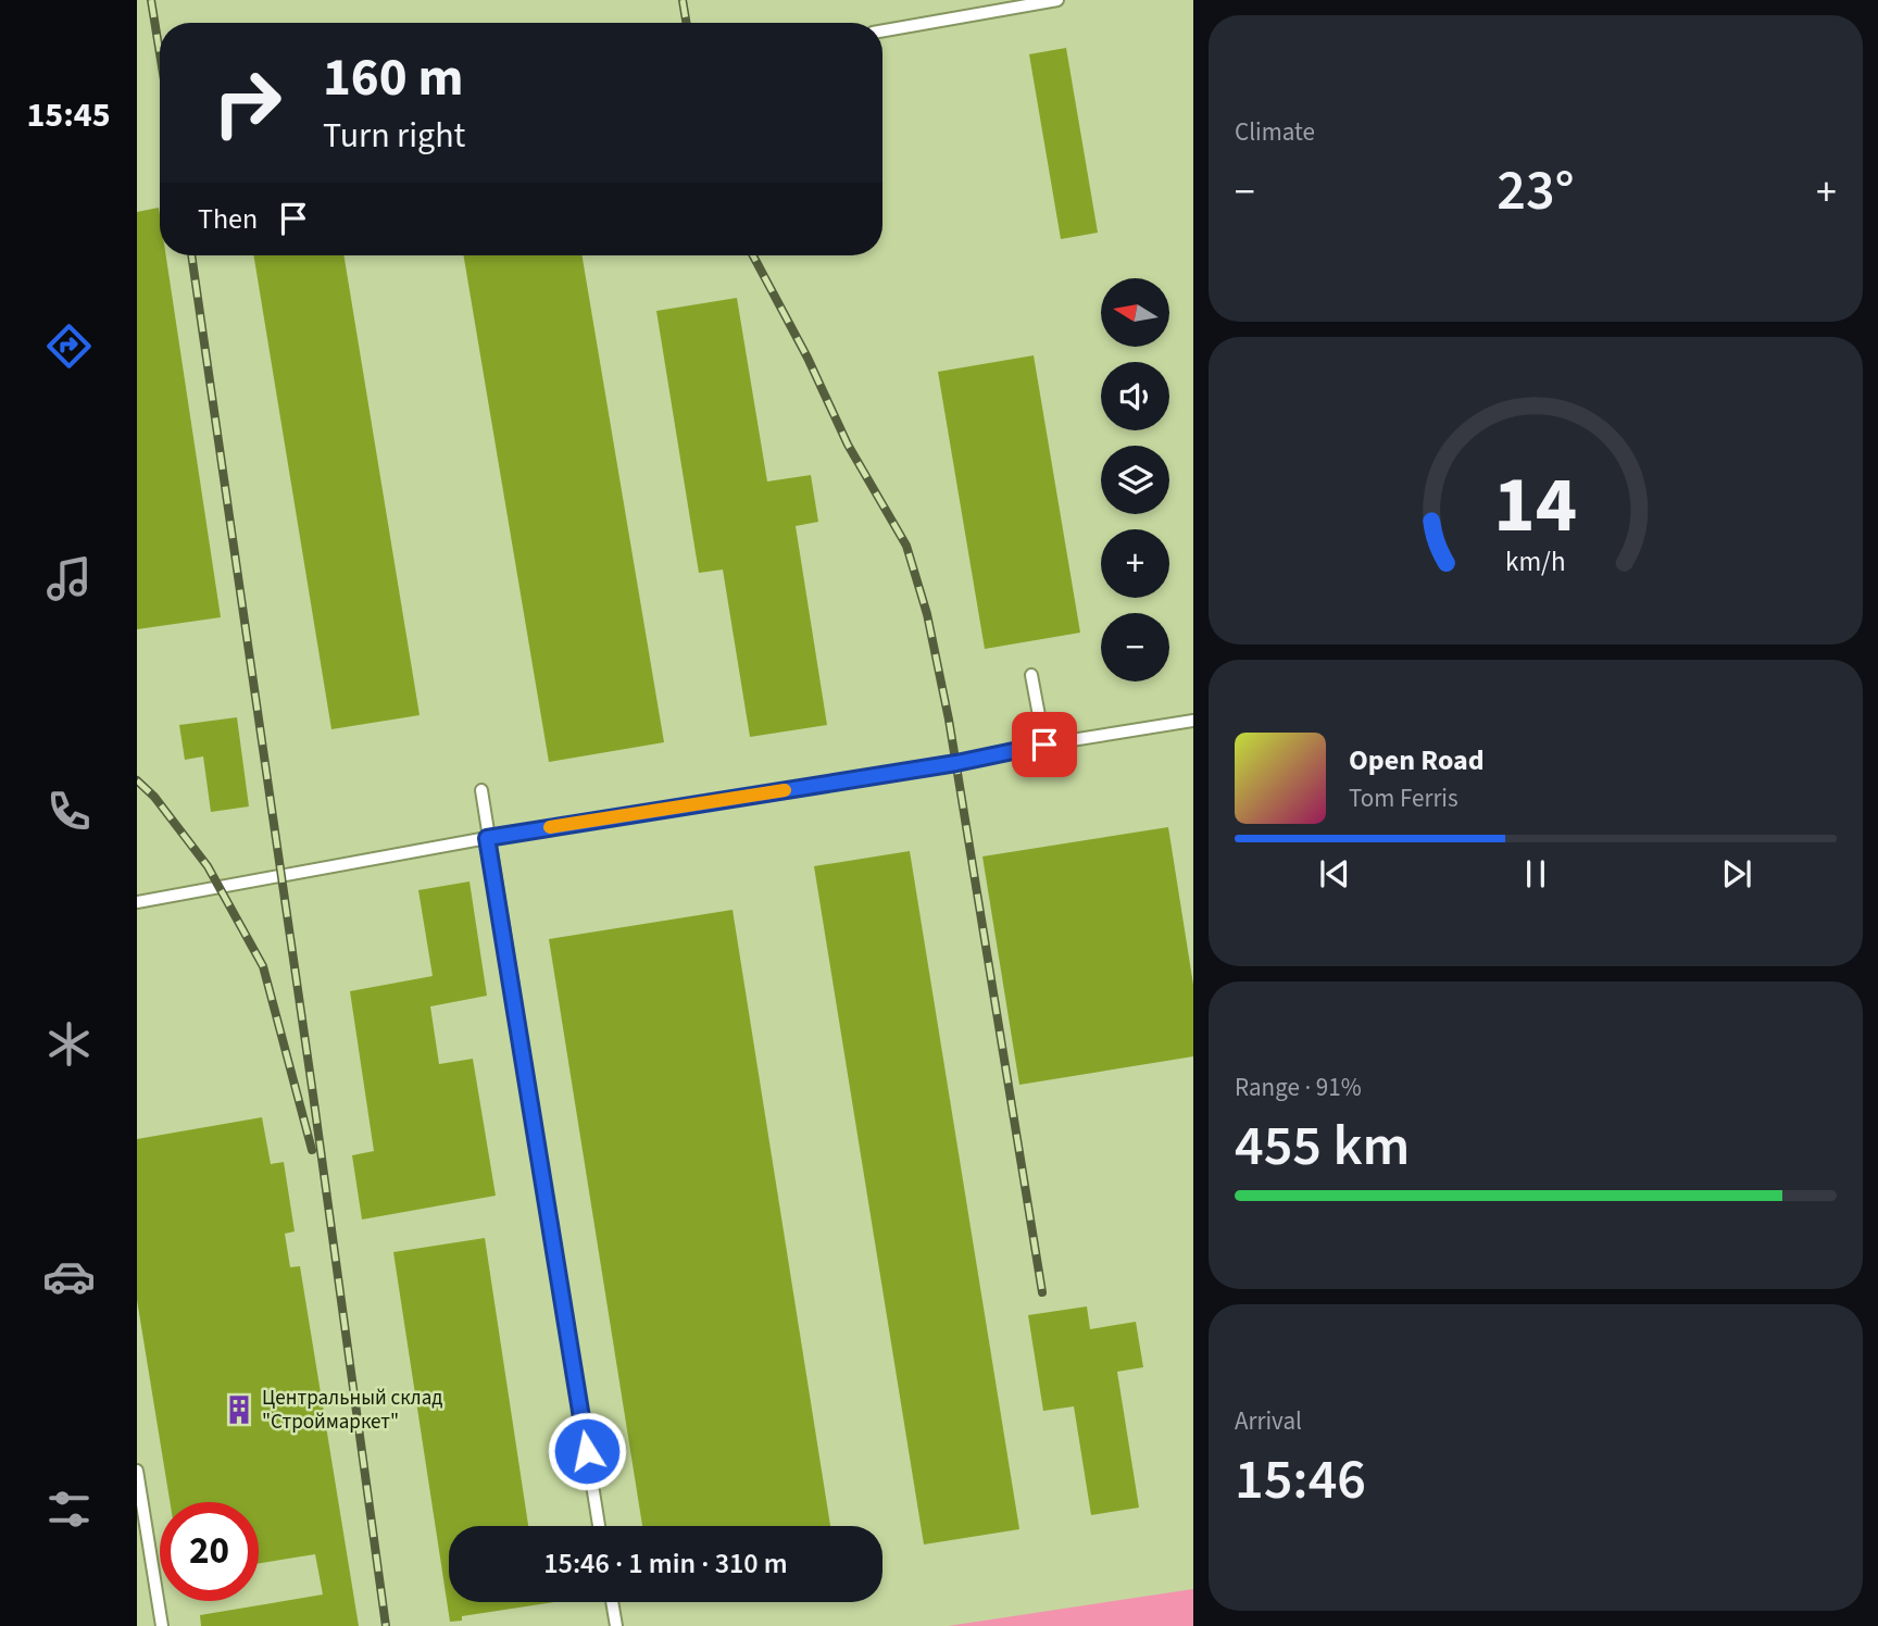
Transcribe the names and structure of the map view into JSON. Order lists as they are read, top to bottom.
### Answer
{
  "places": {
    "building": ["Центральный склад \"Строймаркет\""]
  },
  "north": "left",
  "page": {
    "tabs": "15:45",
    "tile": [
      "Climate",
      ["Range · 91%", "455 km"],
      ["Arrival", "15:46"]
    ],
    "turn": ["160 m", "Turn right"],
    "heat": ["−", "23°", "+"],
    "then": "Then",
    "map_buttons": ["+", "−"],
    "song": ["Open Road", "Tom Ferris"],
    "limit": "20",
    "trip": "15:46 · 1 min · 310 m",
    "gauge": ["14", "km/h"]
  }
}
